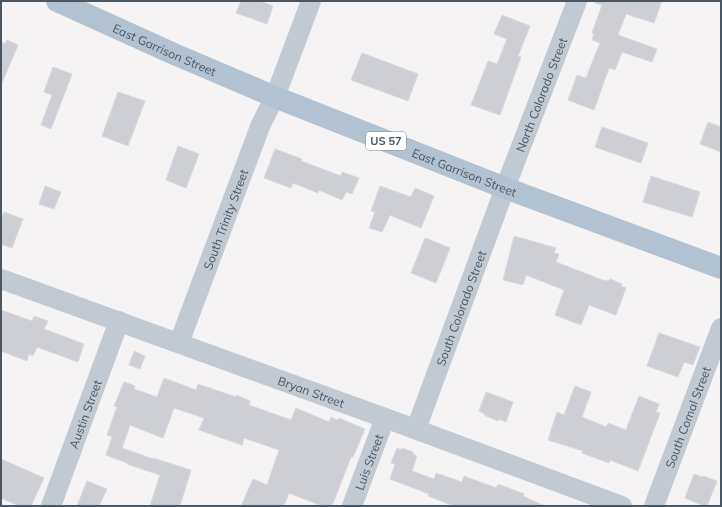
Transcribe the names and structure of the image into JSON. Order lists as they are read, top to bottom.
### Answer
{
  "streets": {
    "main road": ["East Garrison Street", "US 57"],
    "street": [
      "North Colorado Street",
      "South Trinity Street",
      "South Colorado Street",
      "Bryan Street",
      "Austin Street",
      "South Comal Street",
      "Luis Street"
    ]
  },
  "crossings": [
    ["East Garrison Street", "North Colorado Street"],
    ["East Garrison Street", "South Trinity Street"],
    ["East Garrison Street", "South Colorado Street"],
    ["North Colorado Street", "South Colorado Street"],
    ["South Trinity Street", "Bryan Street"],
    ["South Colorado Street", "Bryan Street"],
    ["Bryan Street", "Austin Street"],
    ["Bryan Street", "Luis Street"]
  ]
}
